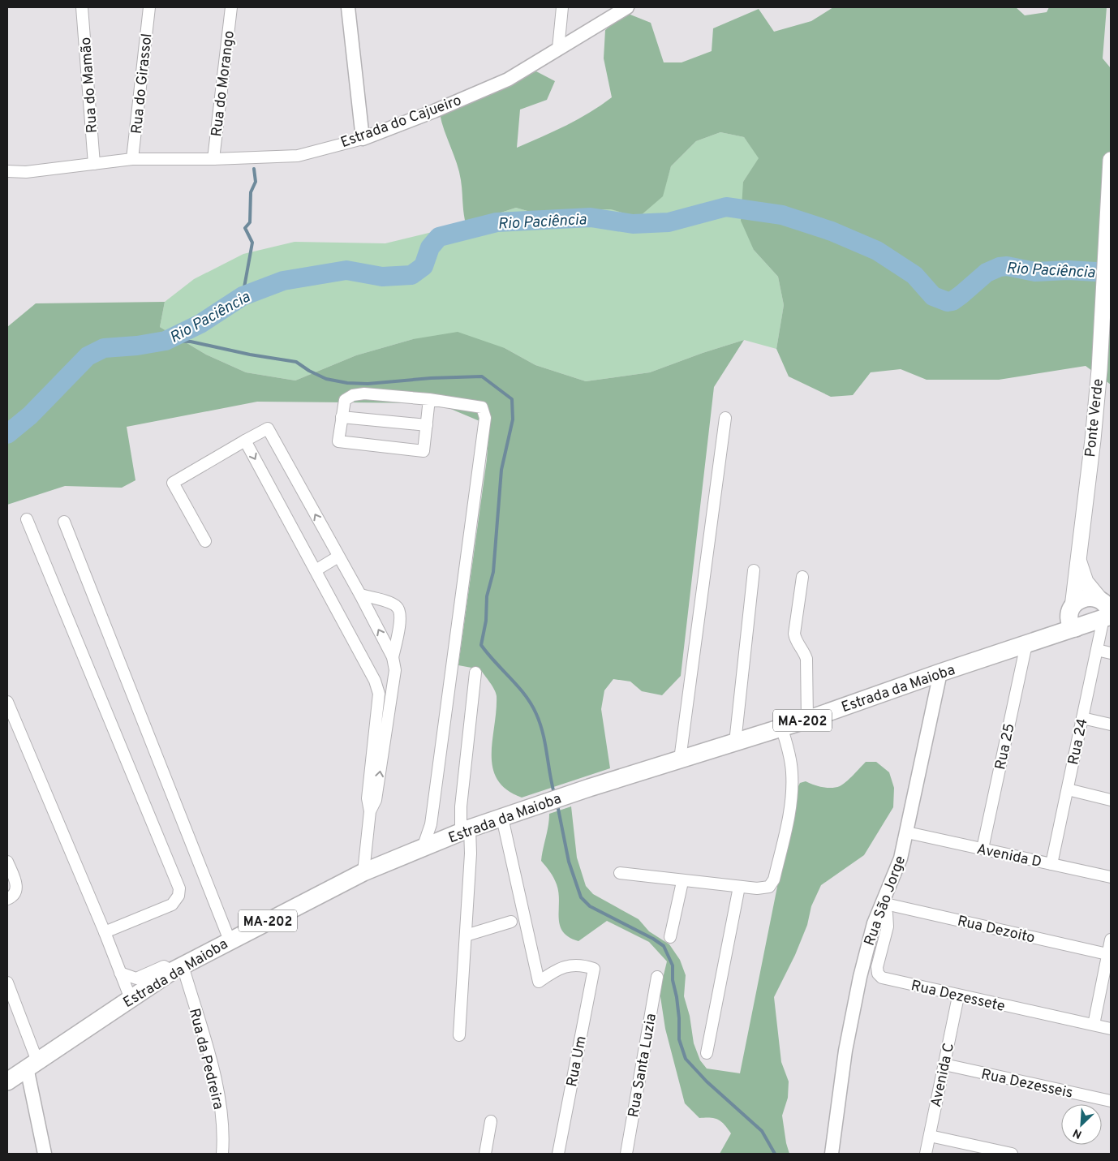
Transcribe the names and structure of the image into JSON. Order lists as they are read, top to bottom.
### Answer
{
  "streets": {
    "main road": ["Ponte Verde", "Estrada da Maioba", "MA-202"],
    "street": [
      "Rua do Girassol",
      "Rua do Morango",
      "Rua do Mamão",
      "Estrada do Cajueiro",
      "Rua 24",
      "Rua 25",
      "Avenida D",
      "Rua São Jorge",
      "Rua Dezoito",
      "Rua Dezessete",
      "Rua da Pedreira",
      "Rua Um",
      "Rua Santa Luzia",
      "Avenida C",
      "Rua Dezesseis"
    ]
  },
  "crossings": [
    ["Rua do Girassol", "Estrada do Cajueiro"],
    ["Rua do Morango", "Estrada do Cajueiro"],
    ["Rua do Mamão", "Estrada do Cajueiro"],
    ["Ponte Verde", "Estrada da Maioba"],
    ["Ponte Verde", "MA-202"],
    ["Ponte Verde", "Rua 24"],
    ["Estrada da Maioba", "MA-202"],
    ["Estrada da Maioba", "Rua 25"],
    ["Estrada da Maioba", "Rua São Jorge"],
    ["Estrada da Maioba", "Rua da Pedreira"],
    ["Estrada da Maioba", "Rua Um"],
    ["MA-202", "Rua 24"],
    ["Rua 24", "Avenida D"],
    ["Rua 25", "Avenida D"],
    ["Avenida D", "Rua São Jorge"],
    ["Rua São Jorge", "Rua Dezoito"],
    ["Rua São Jorge", "Rua Dezessete"],
    ["Rua Dezoito", "Rua Dezessete"],
    ["Rua Dezessete", "Avenida C"],
    ["Avenida C", "Rua Dezesseis"]
  ],
  "water": ["Rio Paciência"],
  "north": "bottom left"
}
